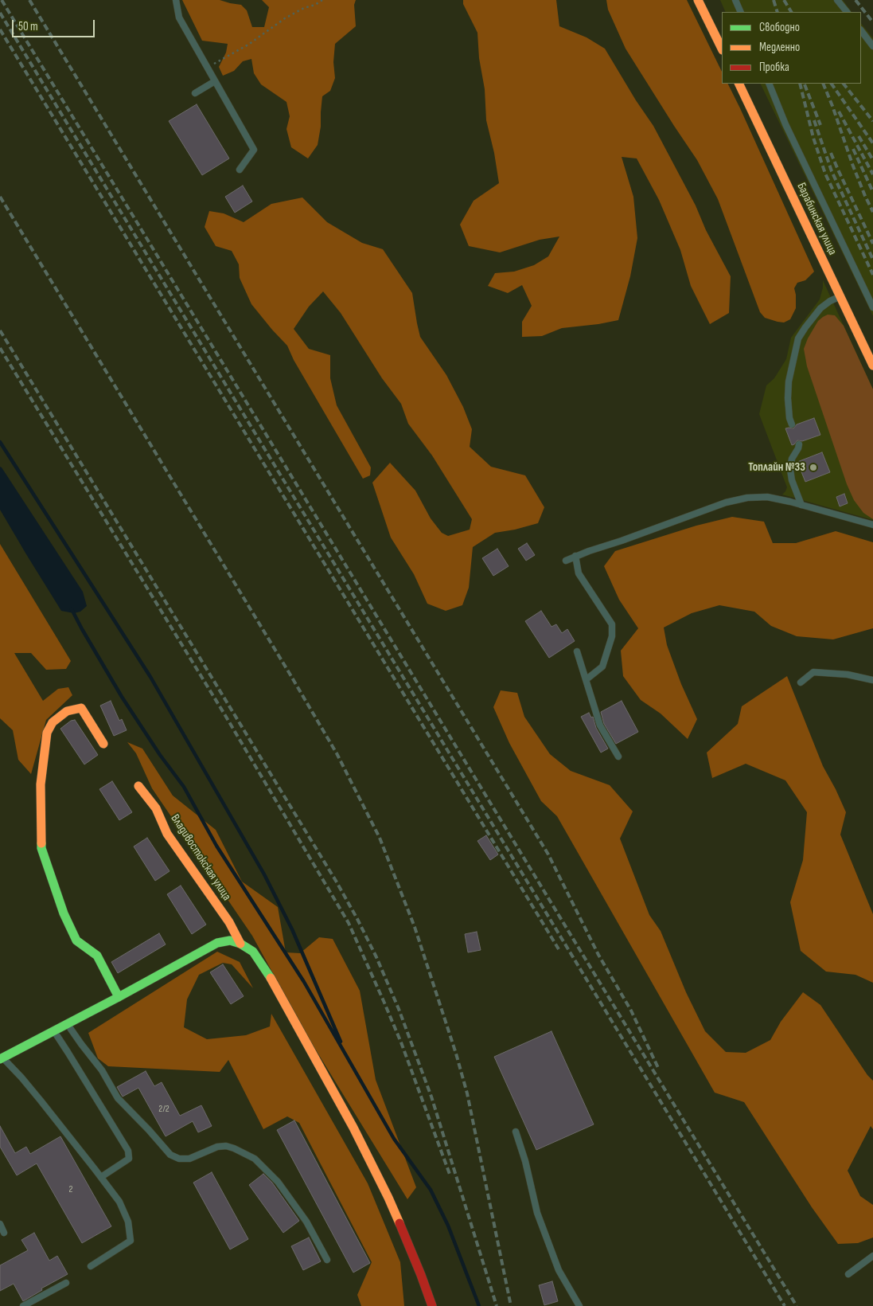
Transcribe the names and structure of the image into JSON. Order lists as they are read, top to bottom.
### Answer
{
  "streets": {
    "street": ["Барабинская улица", "Владивостокская улица"]
  },
  "places": ["Топлайн №33"],
  "house_numbers": ["2/2", "2"],
  "legend": ["Свободно", "Медленно", "Пробка"],
  "scale_bar": "50 m"
}
